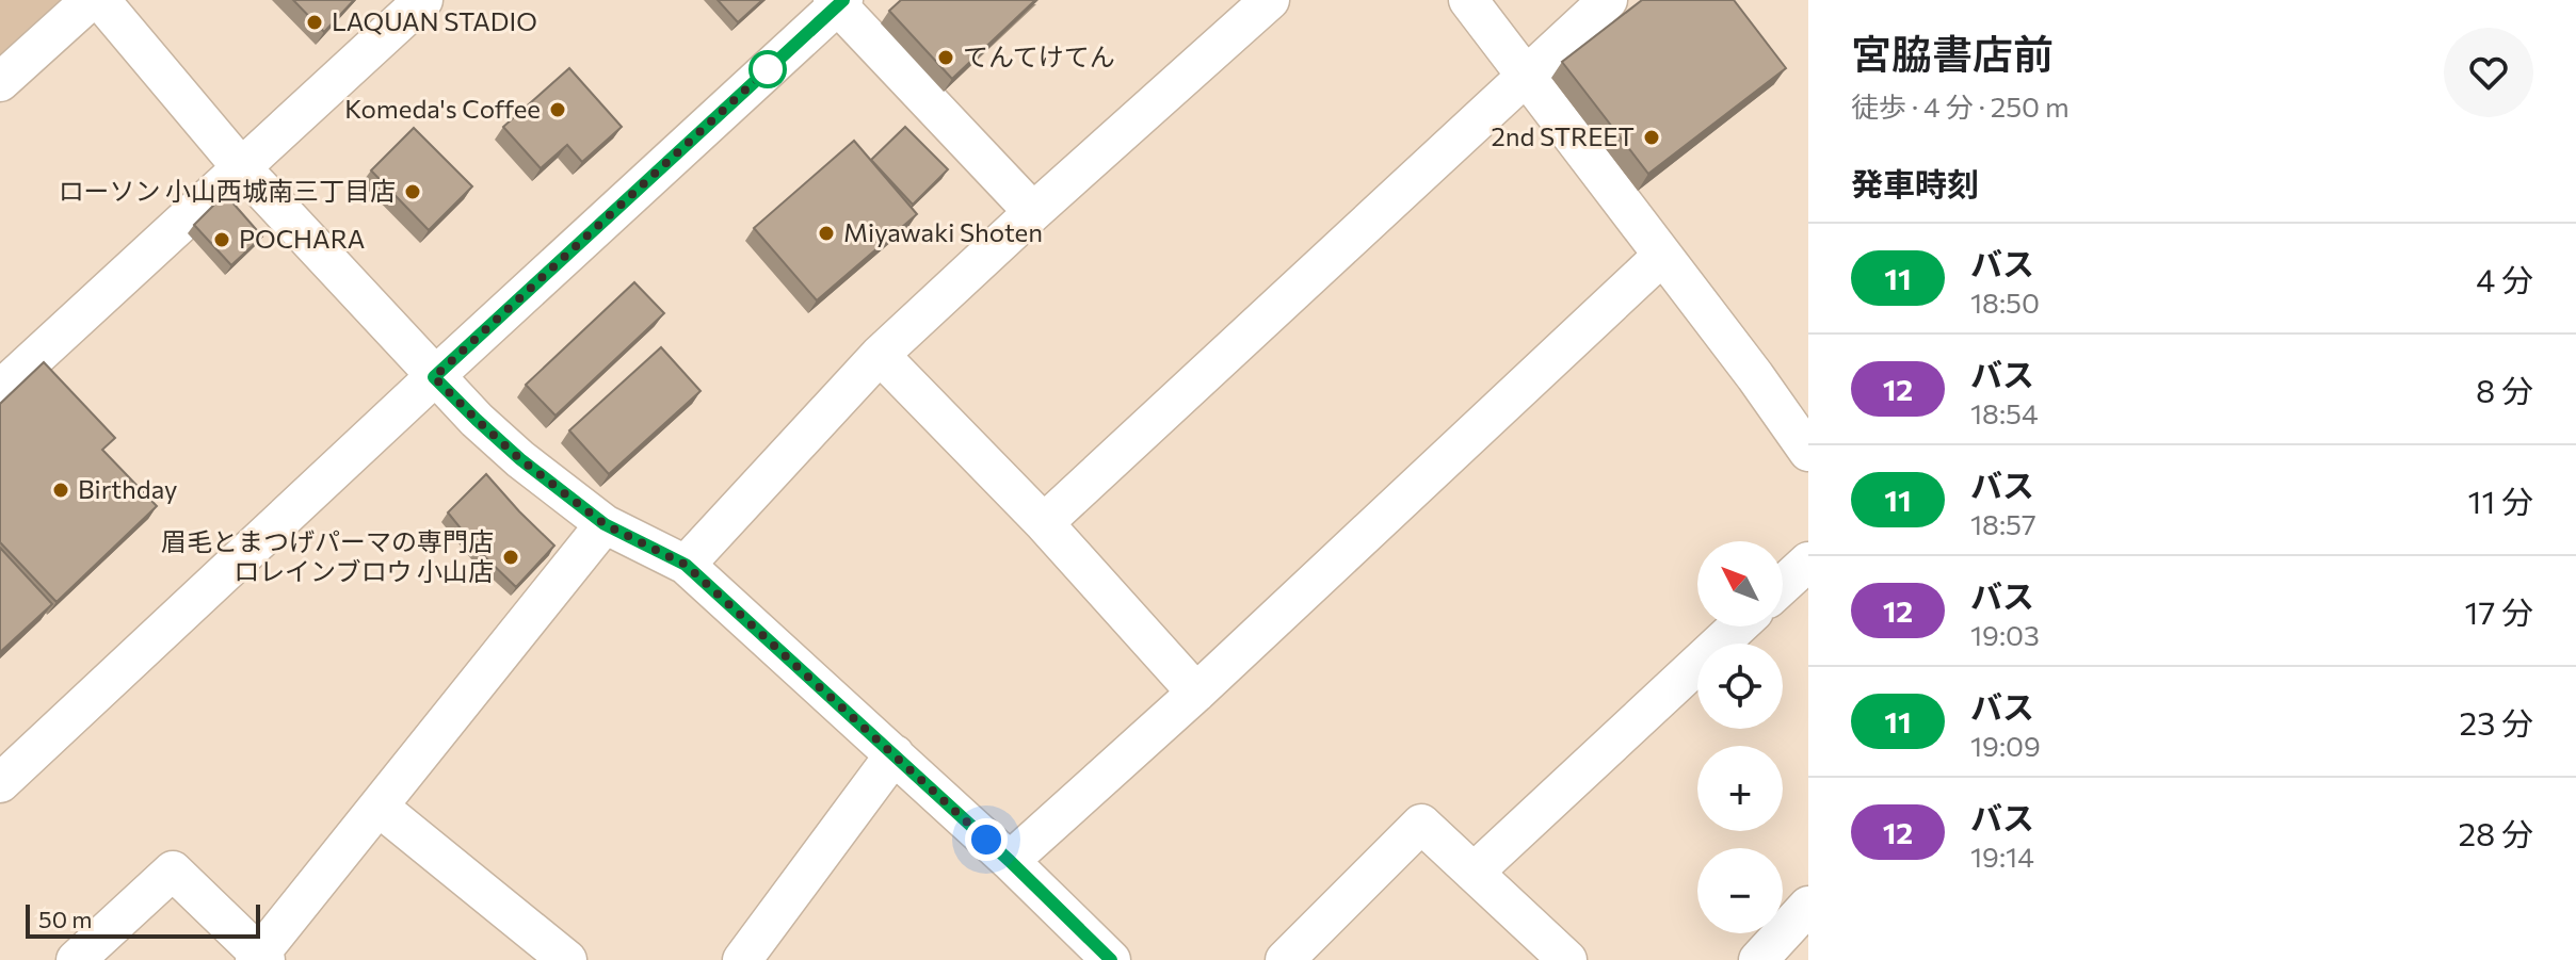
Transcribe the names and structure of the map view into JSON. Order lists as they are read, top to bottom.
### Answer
{
  "places": [
    "LAQUAN STADIO",
    "てんてけてん",
    "Komeda's Coffee",
    "2nd STREET",
    "ローソン 小山西城南三丁目店",
    "Miyawaki Shoten",
    "POCHARA",
    "Birthday",
    "眉毛とまつげパーマの専門店 ロレインブロウ 小山店"
  ],
  "lines": ["bus line 11"],
  "scale_bar": "50 m",
  "north": "top left",
  "page": {
    "heading": [
      ["宮脇書店前", "徒歩 · 4 分 · 250 m"],
      "発車時刻"
    ],
    "list": [
      {
        "mark": "11",
        "name": "バス",
        "note": "18:50",
        "value": "4 分"
      },
      {
        "mark": "12",
        "name": "バス",
        "note": "18:54",
        "value": "8 分"
      },
      {
        "mark": "11",
        "name": "バス",
        "note": "18:57",
        "value": "11 分"
      },
      {
        "mark": "12",
        "name": "バス",
        "note": "19:03",
        "value": "17 分"
      },
      {
        "mark": "11",
        "name": "バス",
        "note": "19:09",
        "value": "23 分"
      },
      {
        "mark": "12",
        "name": "バス",
        "note": "19:14",
        "value": "28 分"
      }
    ],
    "map_buttons": ["+", "−"],
    "scale": "50 m"
  }
}
